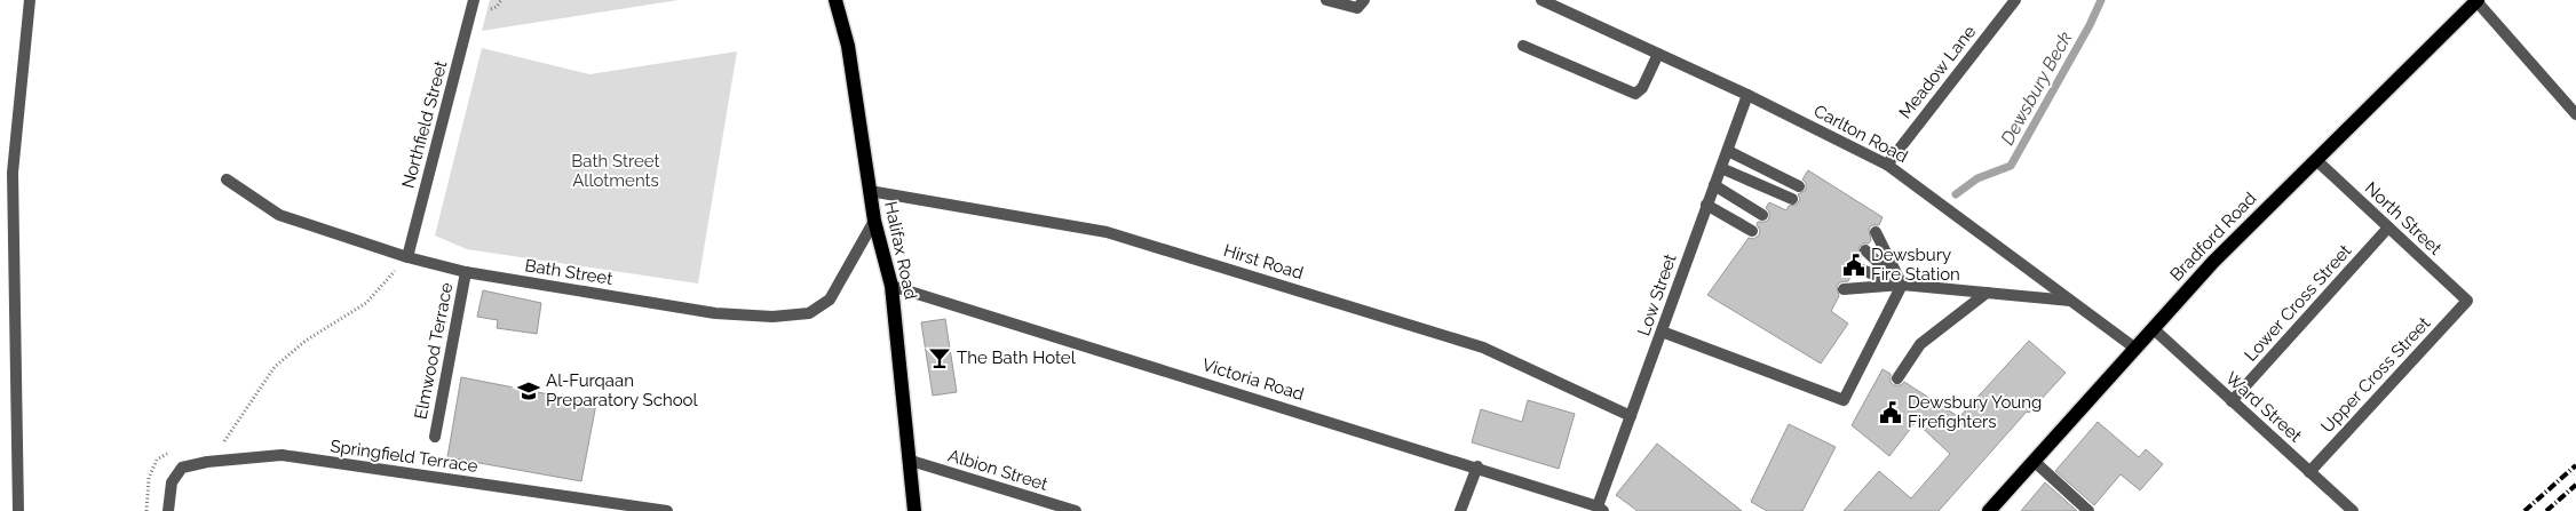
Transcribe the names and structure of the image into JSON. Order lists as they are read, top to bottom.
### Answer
{
  "streets": {
    "main road": ["Bradford Road", "Halifax Road"],
    "street": [
      "Meadow Lane",
      "Northfield Street",
      "Carlton Road",
      "North Street",
      "Hirst Road",
      "Bath Street",
      "Low Street",
      "Lower Cross Street",
      "Elmwood Terrace",
      "Upper Cross Street",
      "Victoria Road",
      "Ward Street",
      "Springfield Terrace",
      "Albion Street"
    ]
  },
  "crossings": [
    ["Meadow Lane", "Carlton Road"],
    ["Northfield Street", "Bath Street"],
    ["Carlton Road", "Bradford Road"],
    ["Carlton Road", "Low Street"],
    ["North Street", "Bradford Road"],
    ["North Street", "Lower Cross Street"],
    ["North Street", "Upper Cross Street"],
    ["Bradford Road", "Ward Street"],
    ["Halifax Road", "Hirst Road"],
    ["Halifax Road", "Bath Street"],
    ["Halifax Road", "Victoria Road"],
    ["Halifax Road", "Albion Street"],
    ["Hirst Road", "Low Street"],
    ["Bath Street", "Elmwood Terrace"],
    ["Low Street", "Victoria Road"],
    ["Lower Cross Street", "Ward Street"],
    ["Upper Cross Street", "Ward Street"]
  ],
  "water": ["Dewsbury Beck"],
  "parks": ["Bath Street Allotments"],
  "places": {
    "public building": ["Dewsbury Fire Station", "Dewsbury Young Firefighters"],
    "bar": ["The Bath Hotel"],
    "school or university": ["Al-Furqaan Preparatory School"]
  }
}
